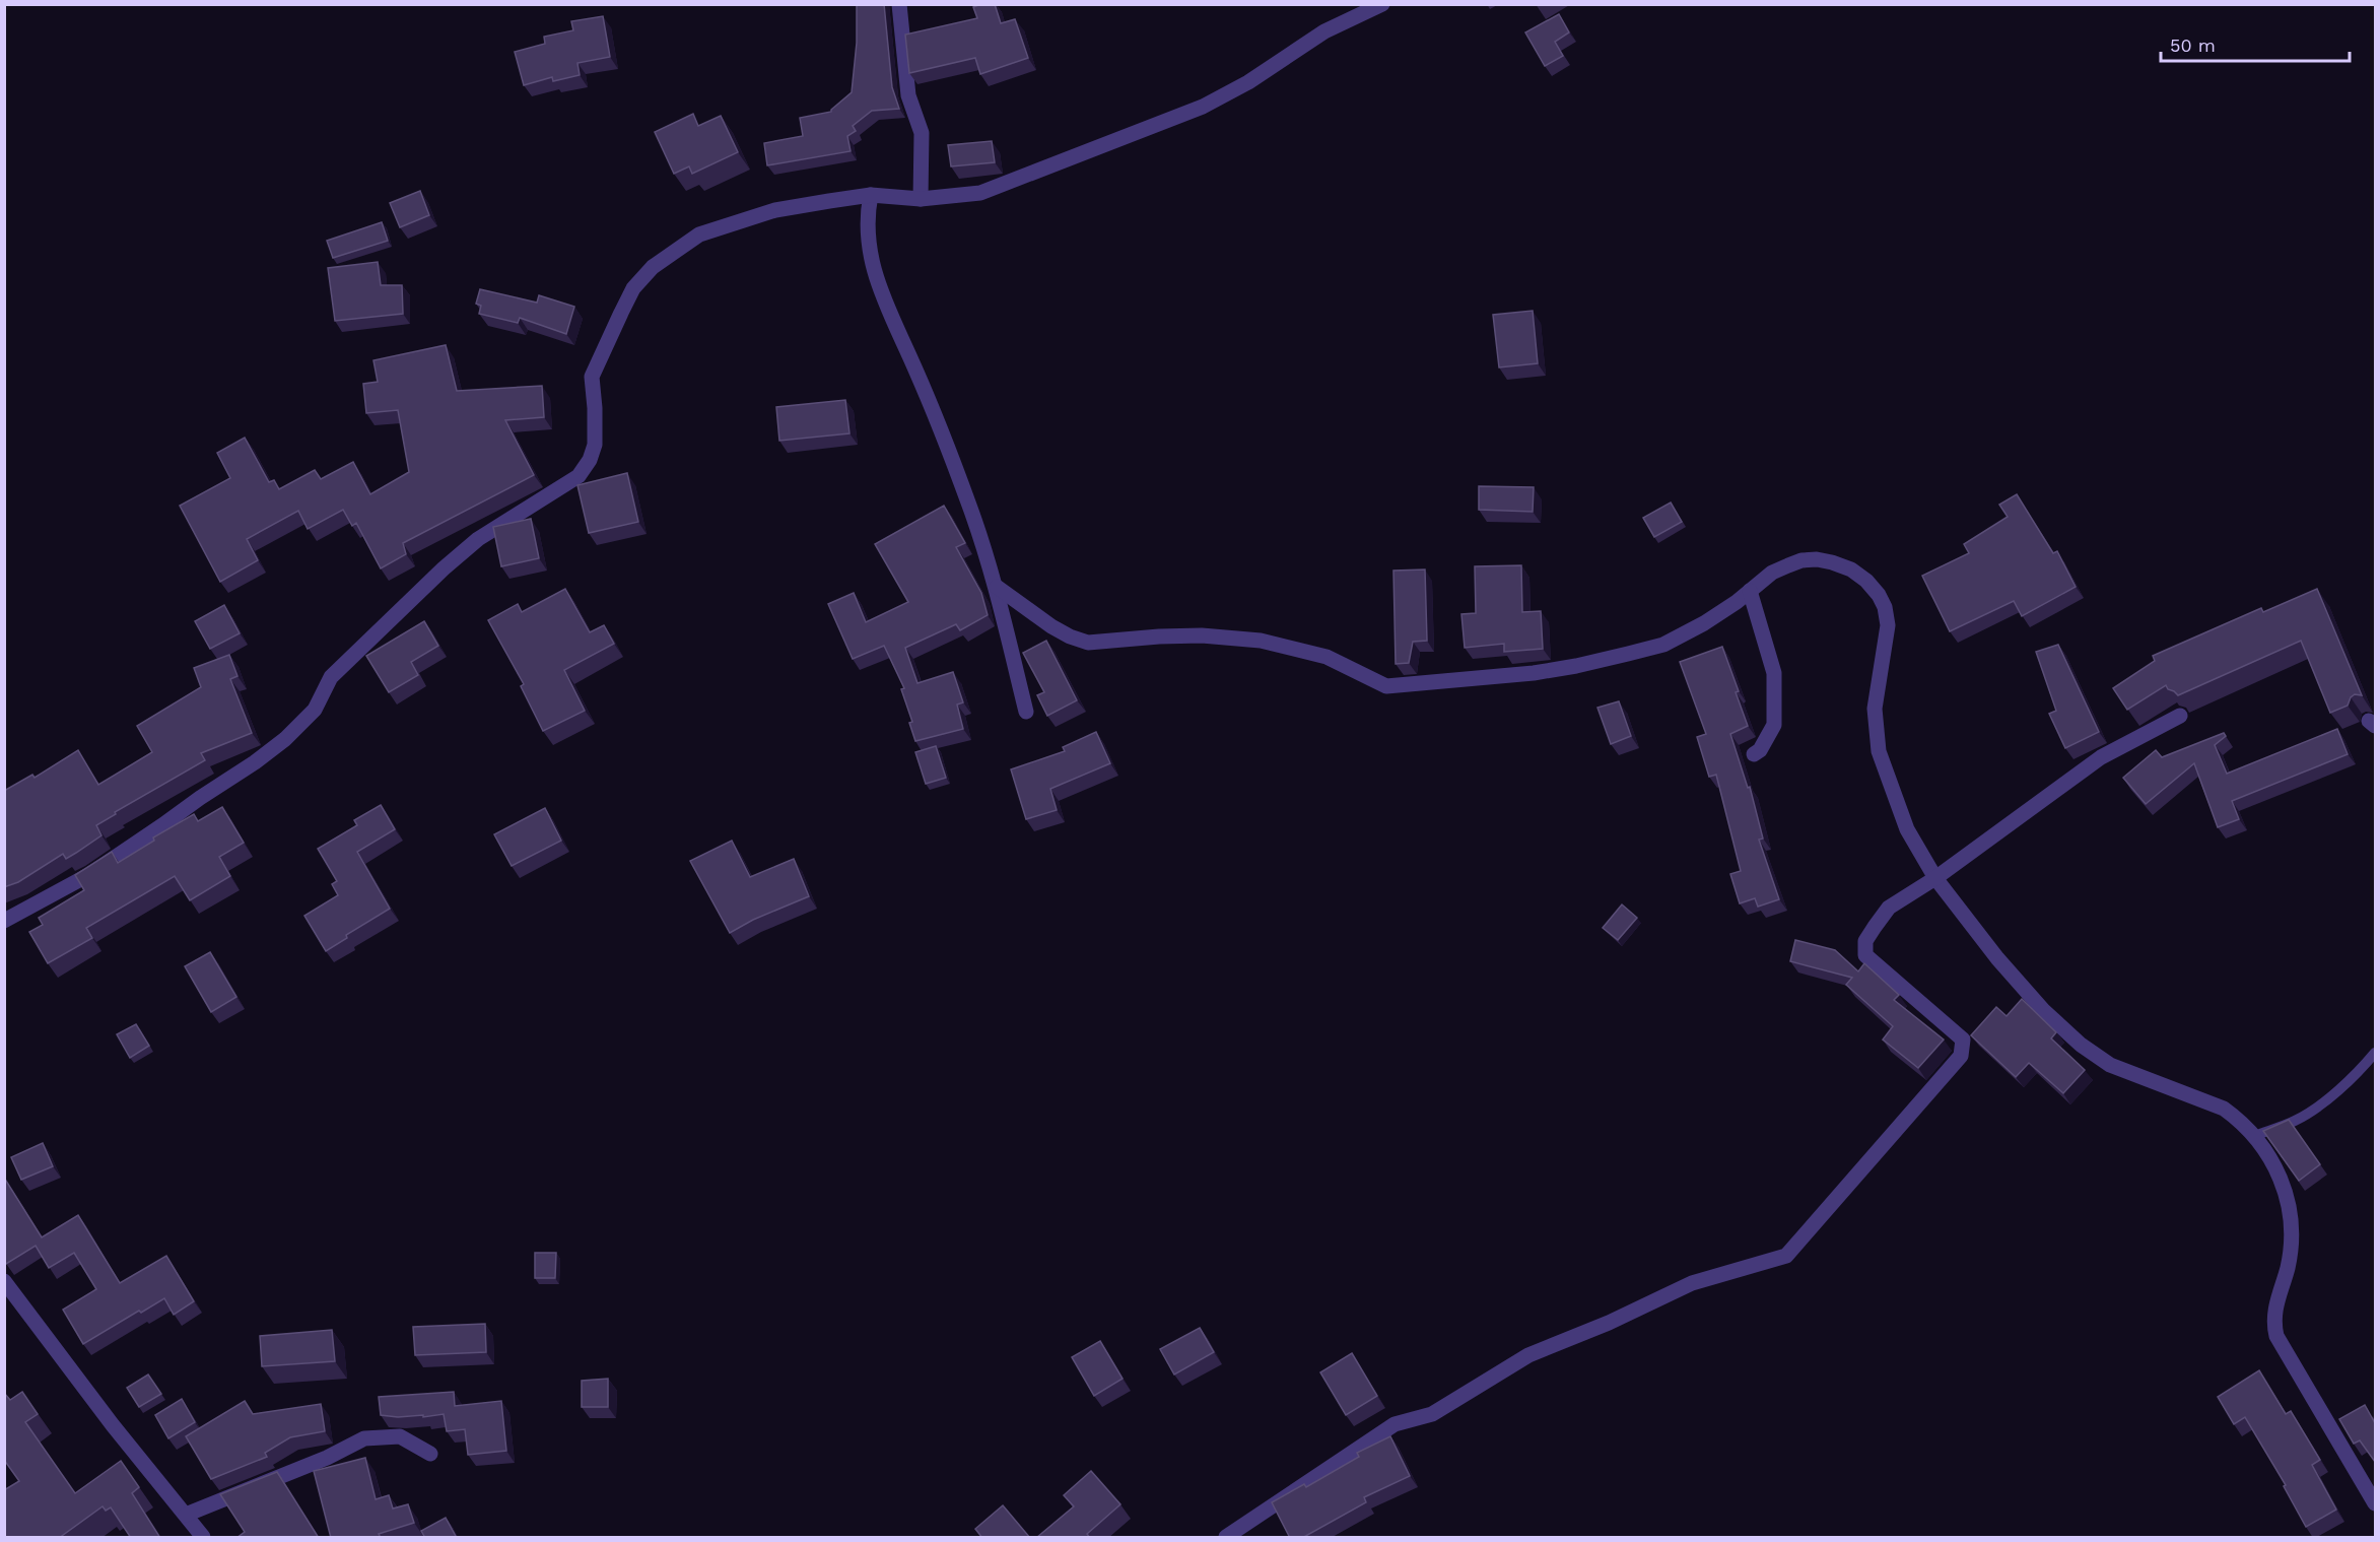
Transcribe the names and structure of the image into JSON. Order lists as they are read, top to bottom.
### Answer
{
  "scale_bar": "50 m"
}
